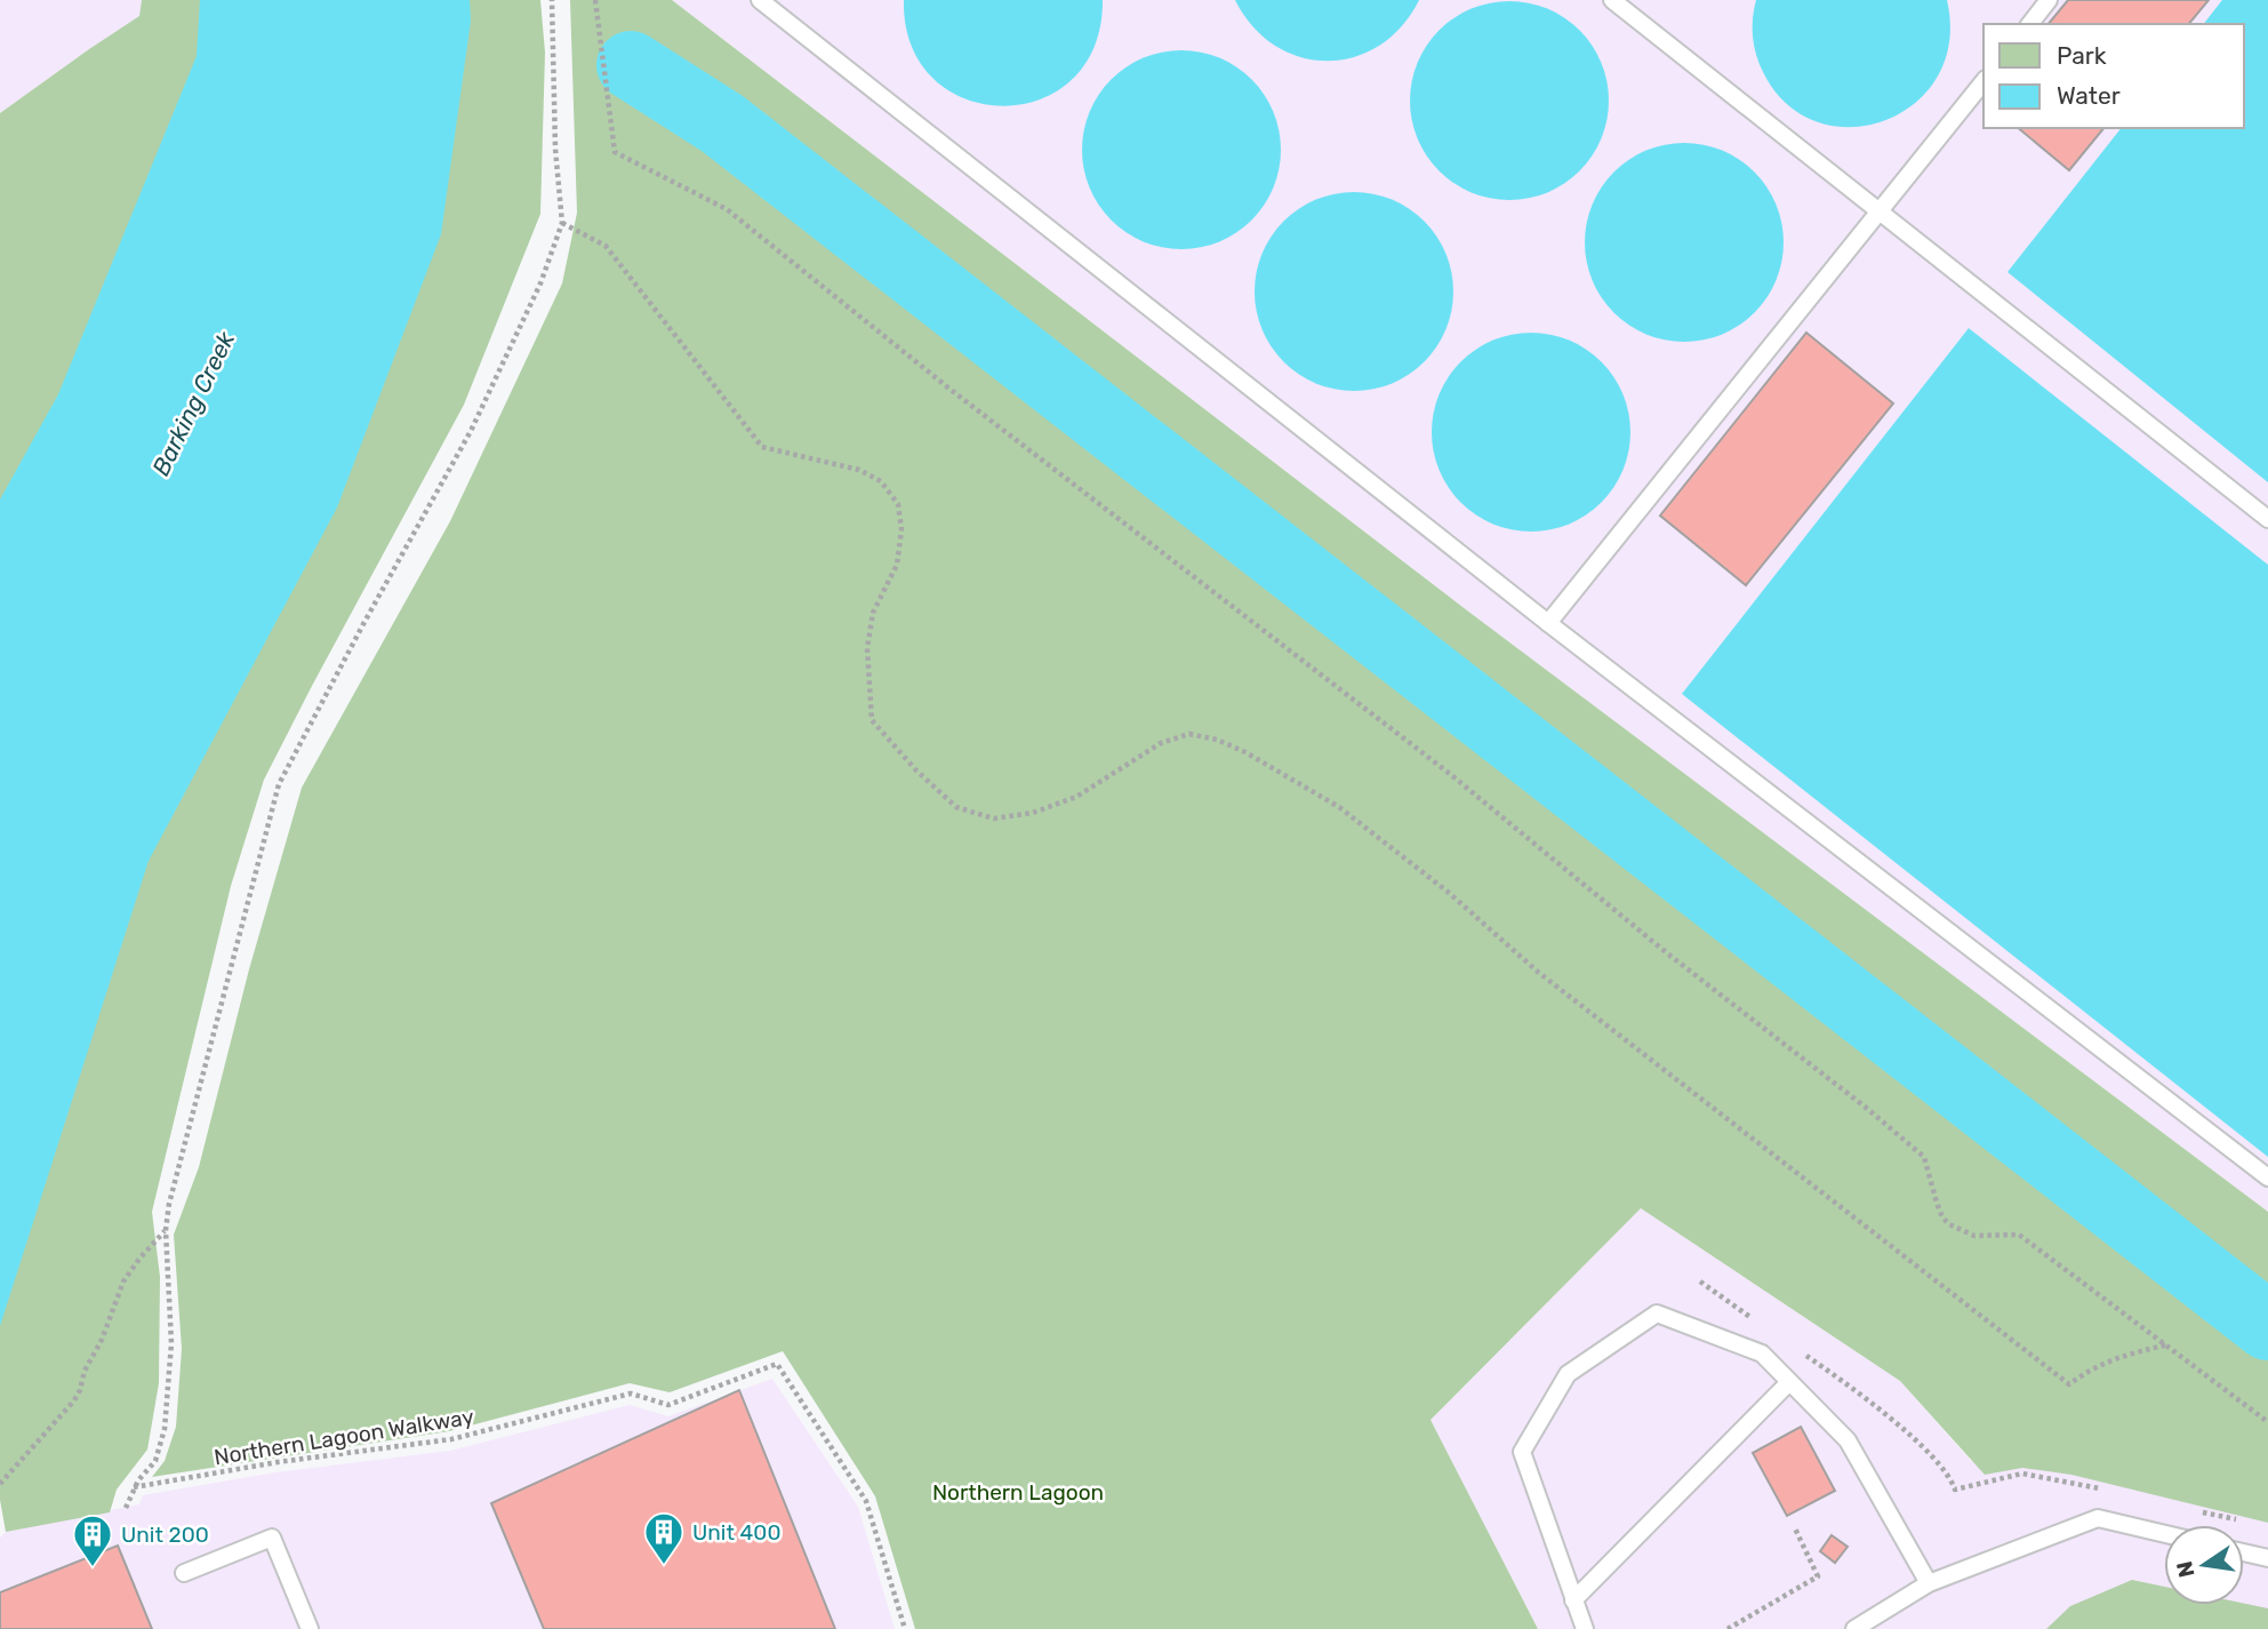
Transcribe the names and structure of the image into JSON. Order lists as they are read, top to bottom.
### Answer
{
  "streets": {
    "path": ["Northern Lagoon Walkway"]
  },
  "water": ["Barking Creek"],
  "parks": ["Northern Lagoon"],
  "places": {
    "building": ["Unit 400", "Unit 200"]
  },
  "legend": ["Park", "Water"],
  "north": "left"
}
